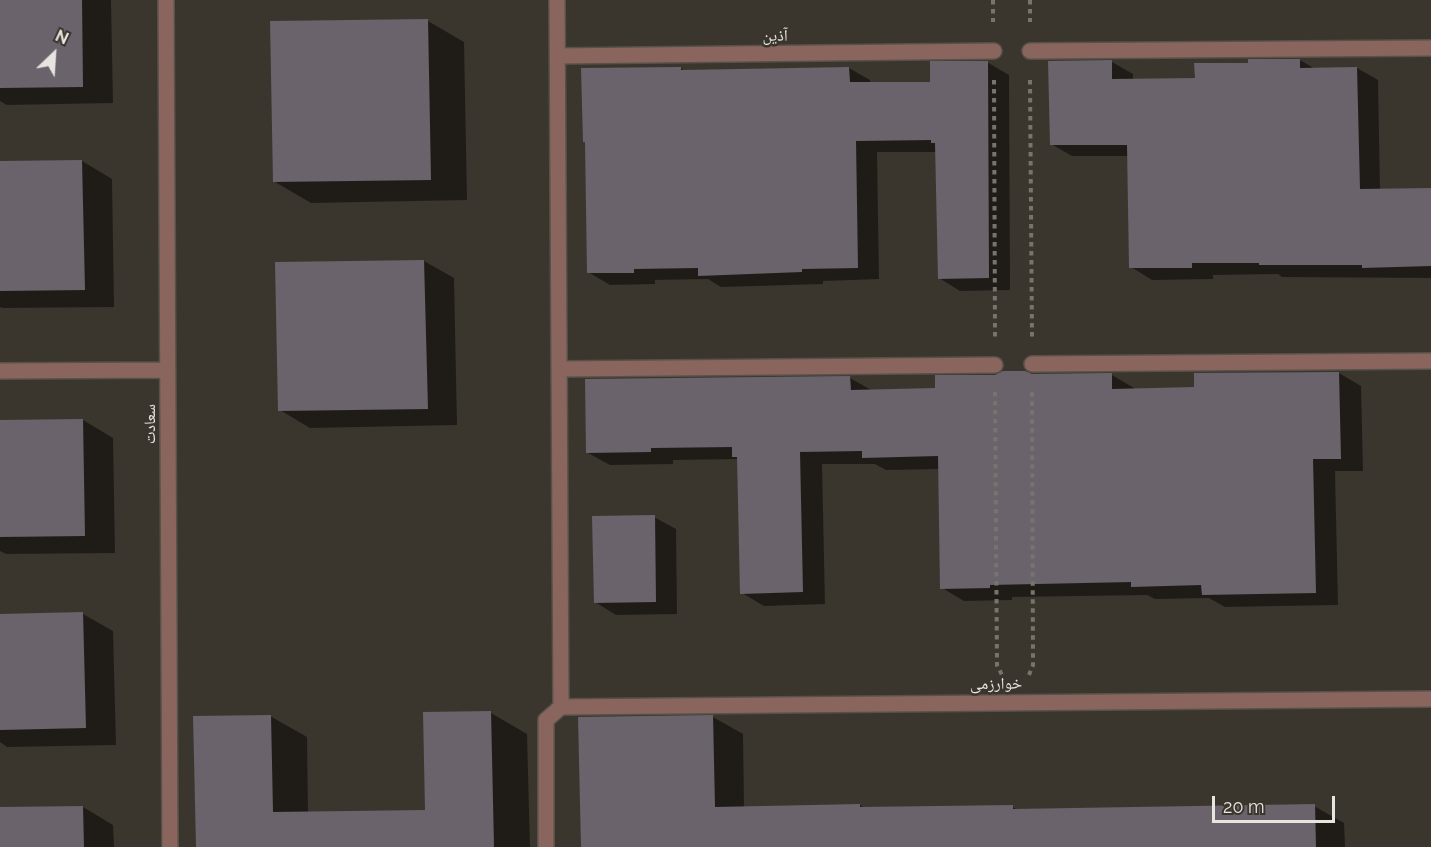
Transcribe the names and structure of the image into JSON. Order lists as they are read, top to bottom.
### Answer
{
  "streets": {
    "street": ["آذین", "سعادت", "خوارزمی"]
  },
  "scale_bar": "20 m",
  "north": "top right"
}
